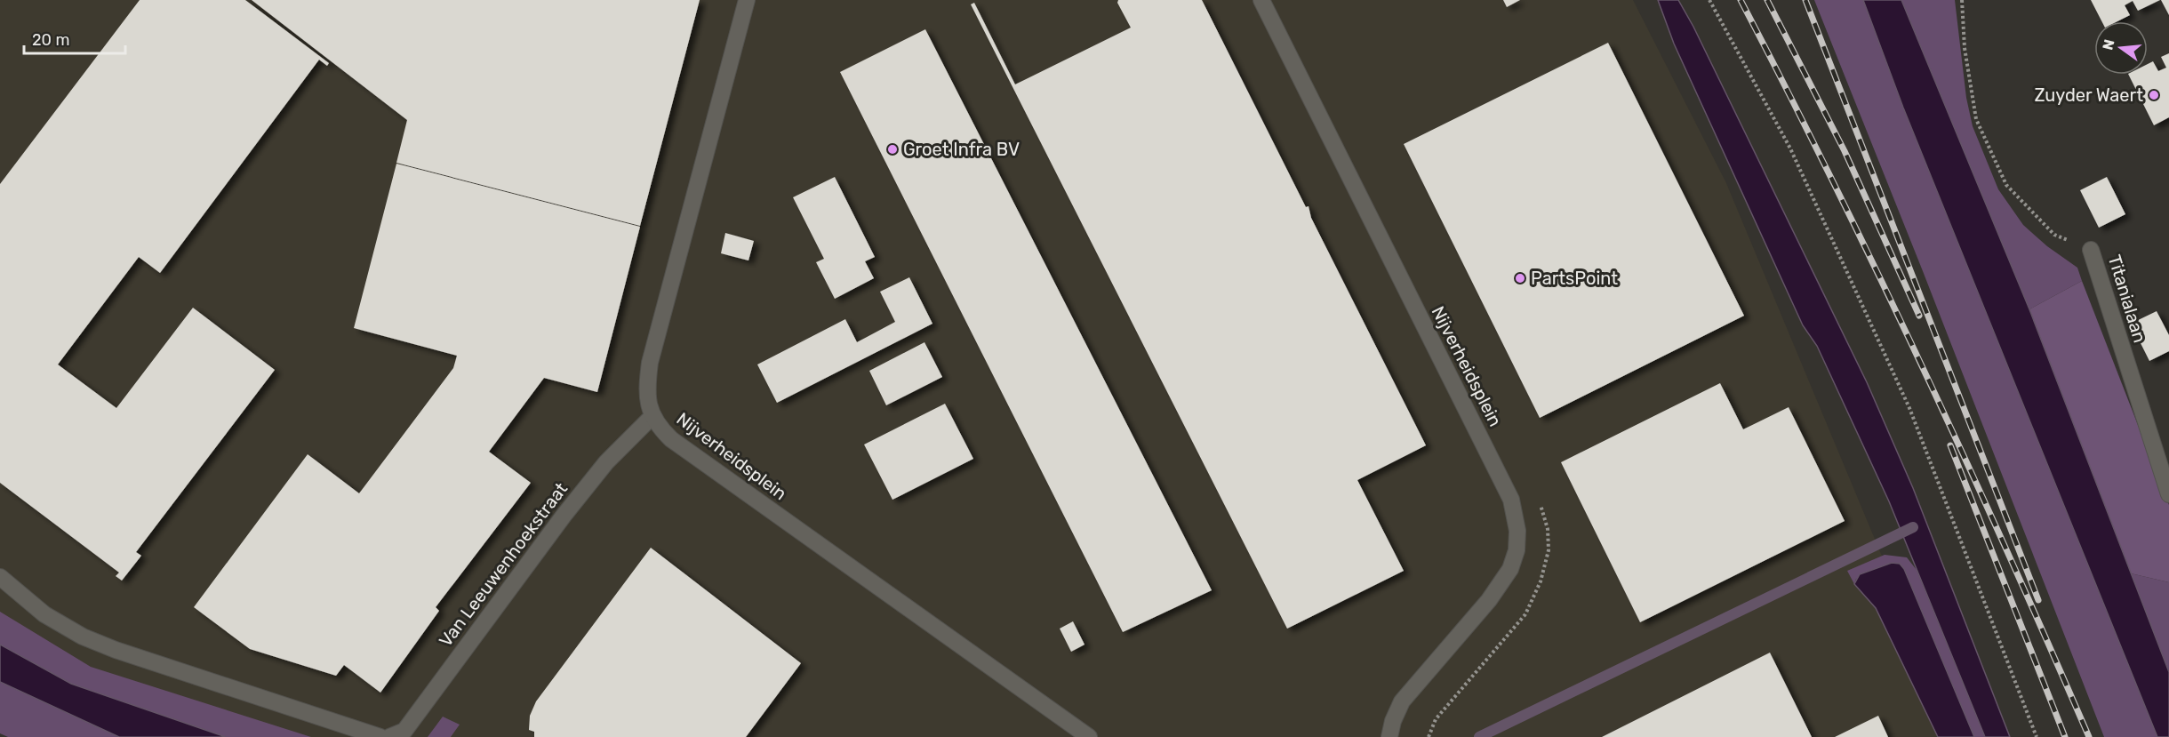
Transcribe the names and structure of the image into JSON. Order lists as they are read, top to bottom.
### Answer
{
  "streets": {
    "street": ["Titanialaan", "Nijverheidsplein", "Van Leeuwenhoekstraat"]
  },
  "crossings": [
    ["Nijverheidsplein", "Van Leeuwenhoekstraat"]
  ],
  "places": ["Zuyder Waert", "Groet Infra BV", "PartsPoint"],
  "scale_bar": "20 m",
  "north": "left"
}
